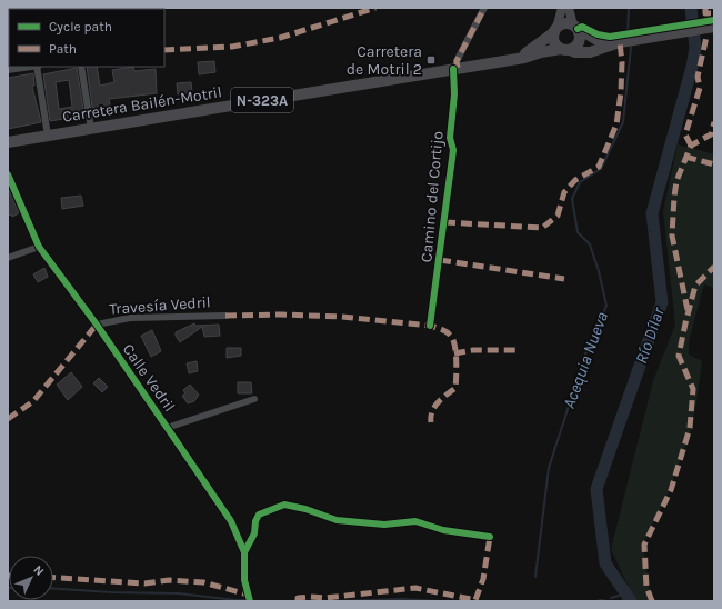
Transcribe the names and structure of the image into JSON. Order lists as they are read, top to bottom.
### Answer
{
  "streets": {
    "main road": ["N-323A", "Carretera Bailén-Motril"],
    "street": ["Camino del Cortijo", "Travesía Vedril", "Calle Vedril"]
  },
  "crossings": [
    ["N-323A", "Carretera Bailén-Motril"],
    ["Carretera Bailén-Motril", "Camino del Cortijo"],
    ["Travesía Vedril", "Calle Vedril"]
  ],
  "water": ["Río Dílar", "Acequia Nueva"],
  "places": {
    "transit": ["Carretera de Motril 2"]
  },
  "legend": ["Cycle path", "Path"],
  "north": "top right"
}
